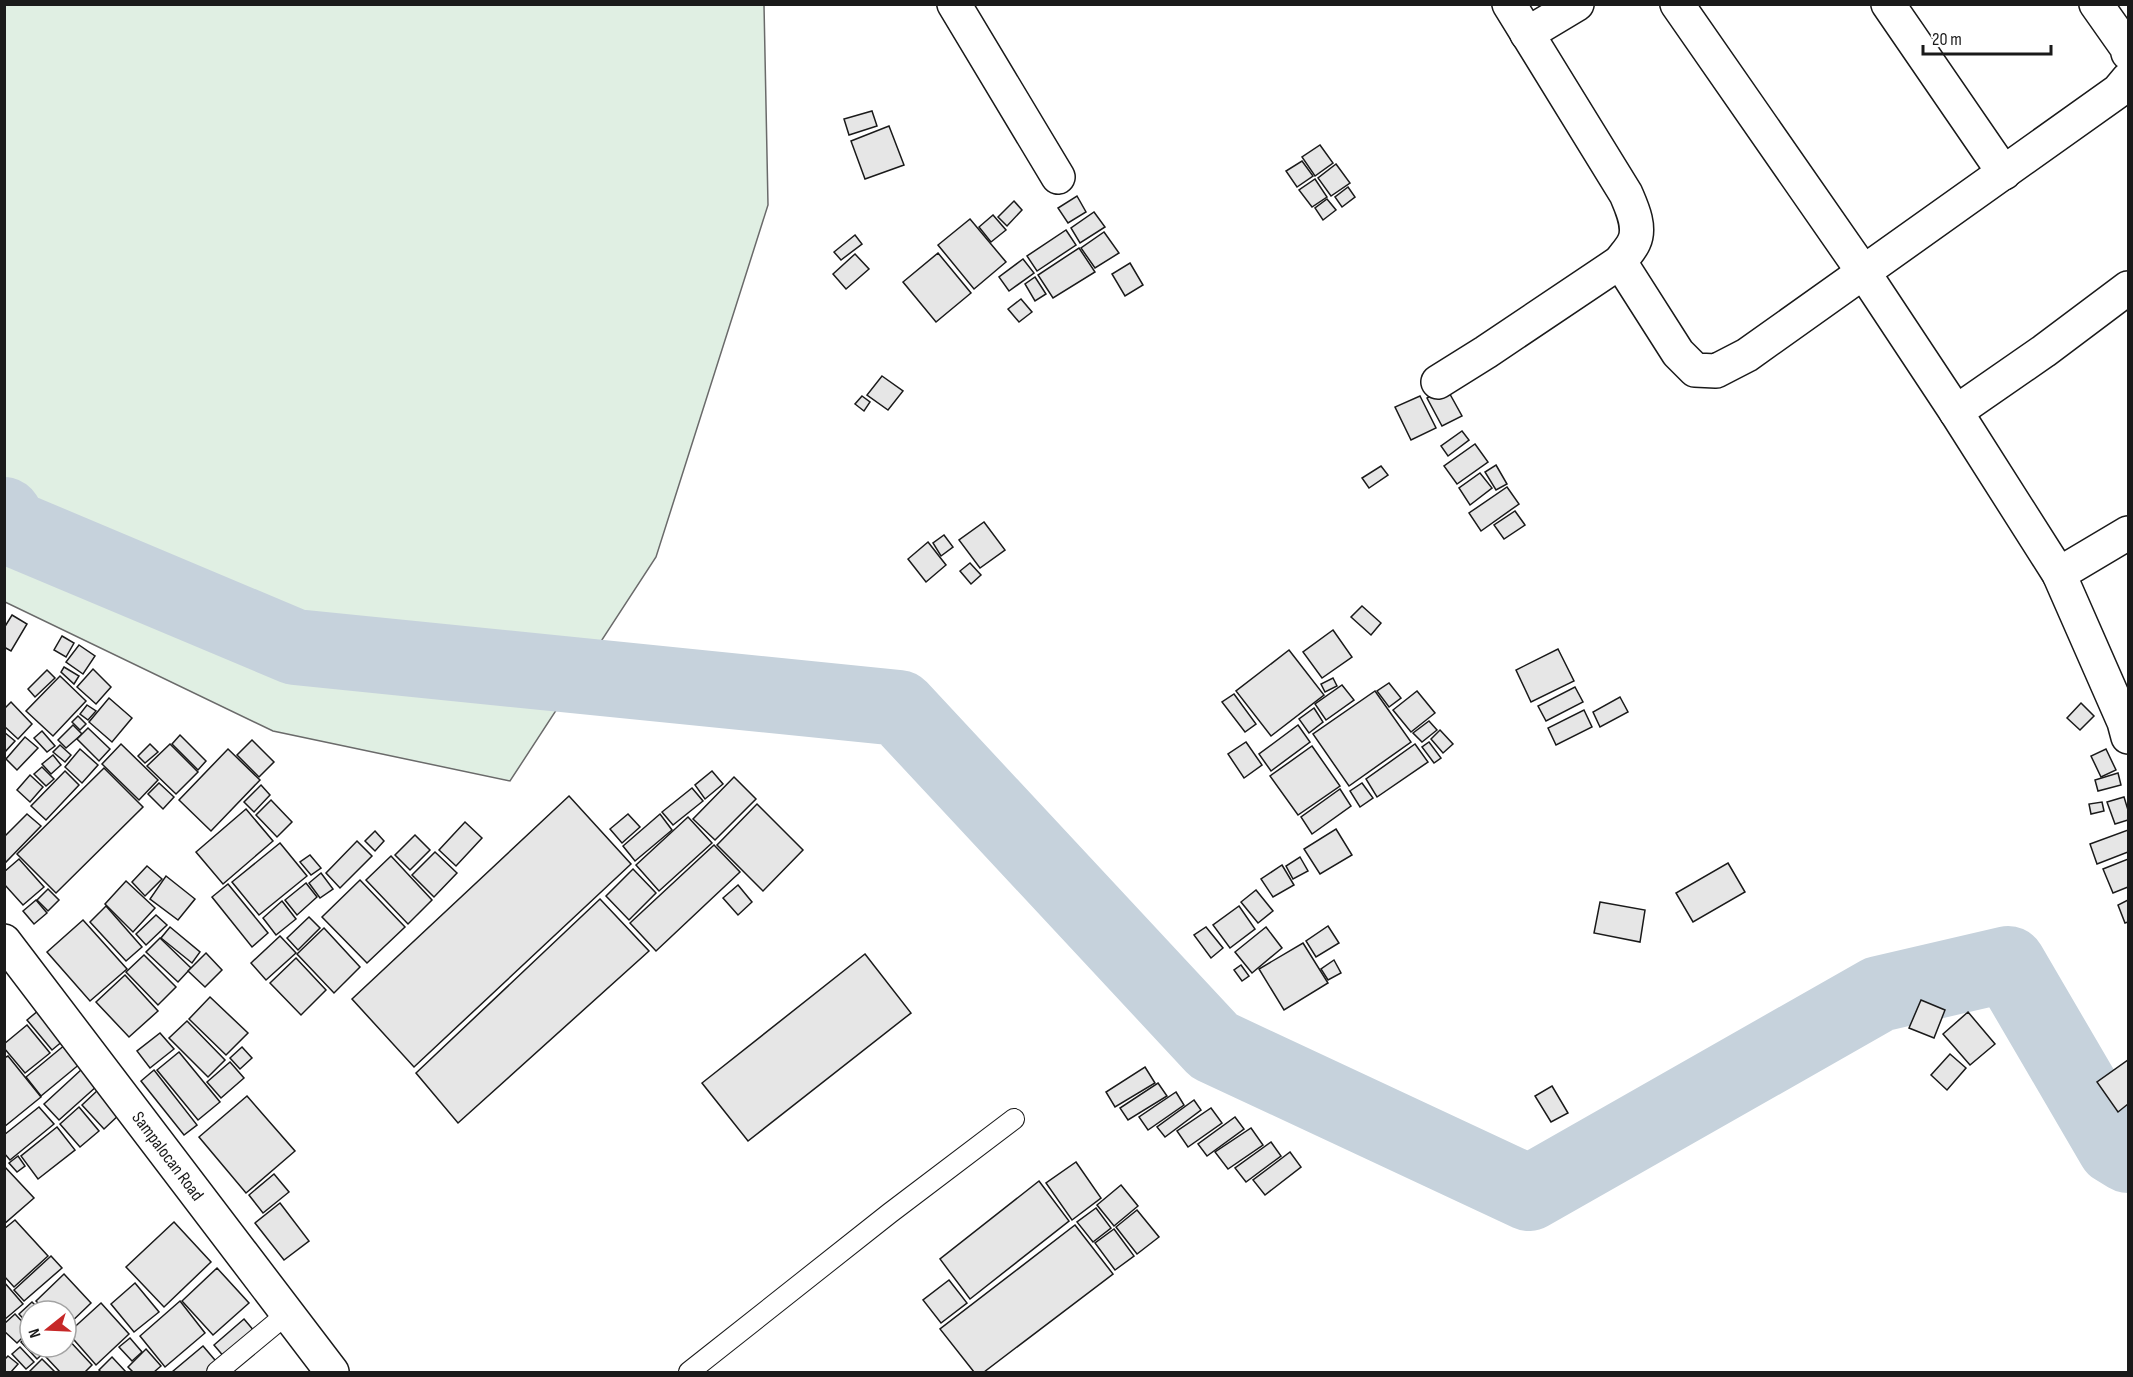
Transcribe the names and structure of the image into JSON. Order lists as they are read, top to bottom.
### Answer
{
  "streets": {
    "street": ["Sampalocan Road"]
  },
  "scale_bar": "20 m",
  "north": "left"
}
